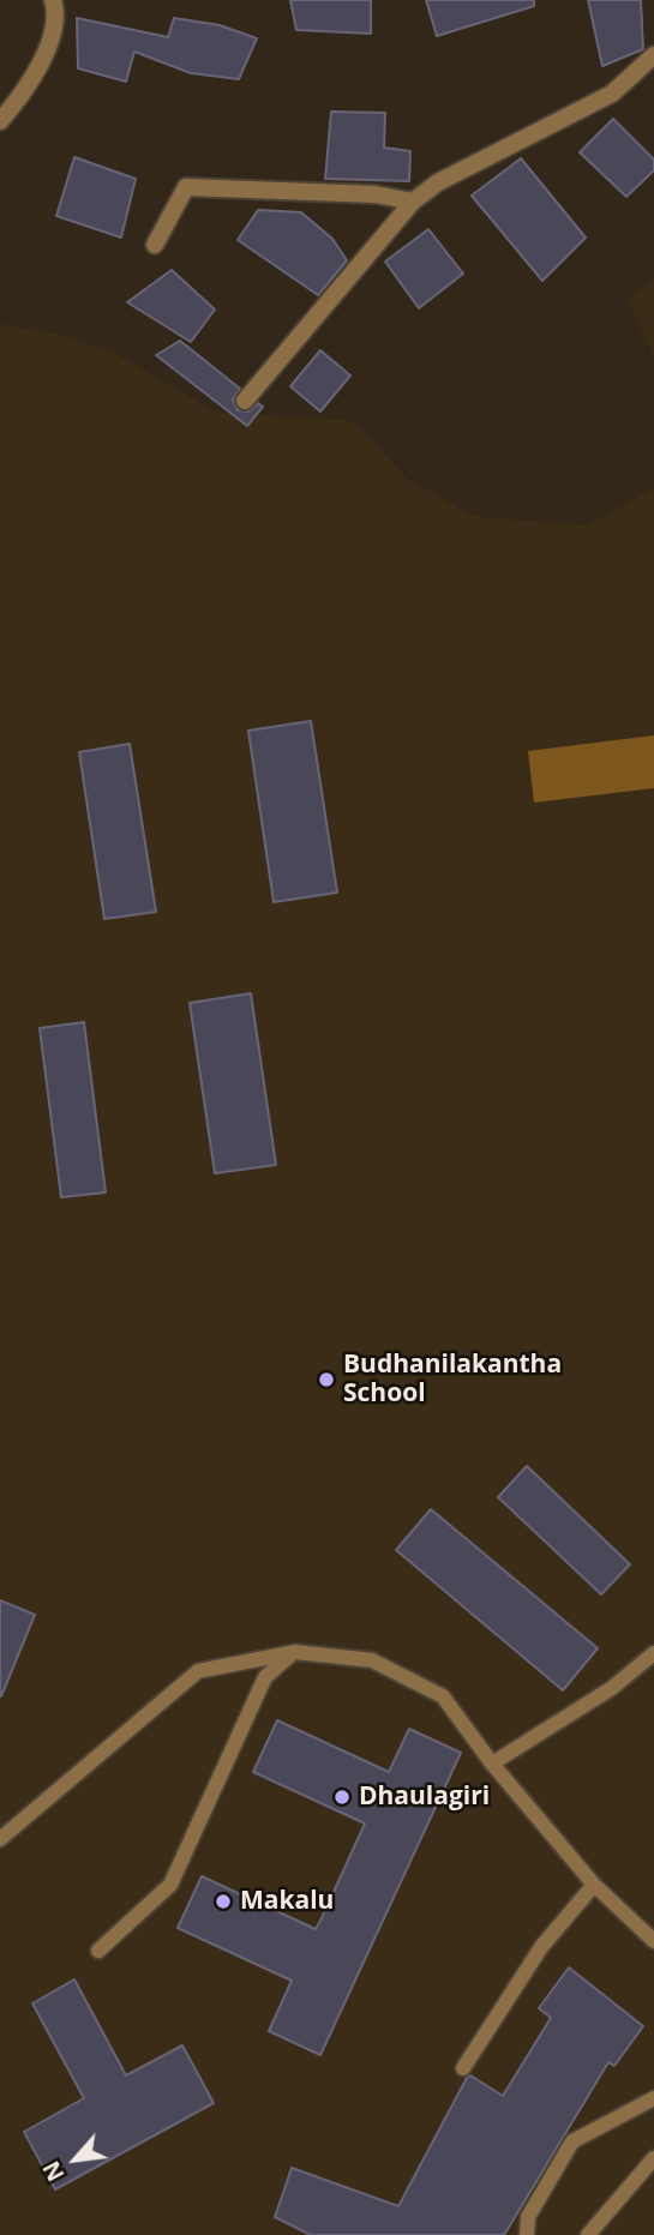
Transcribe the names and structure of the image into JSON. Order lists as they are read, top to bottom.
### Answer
{
  "places": ["Budhanilakantha School", "Dhaulagiri", "Makalu"],
  "north": "bottom left"
}
